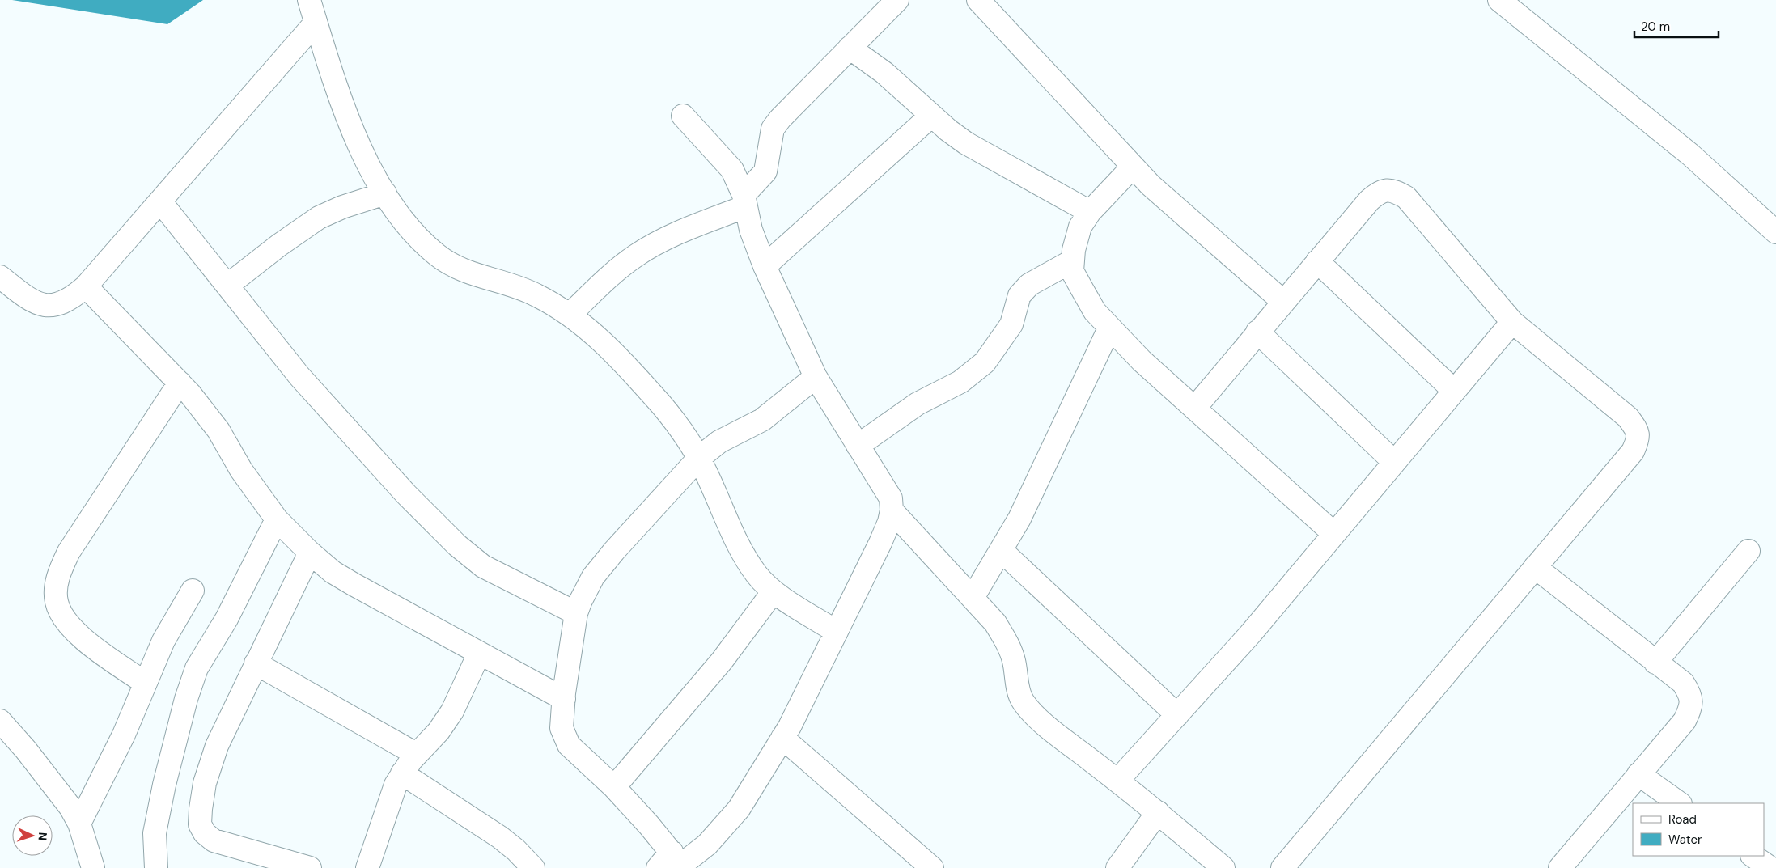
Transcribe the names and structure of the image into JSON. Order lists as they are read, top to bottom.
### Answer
{
  "legend": ["Road", "Water"],
  "scale_bar": "20 m",
  "north": "right"
}
